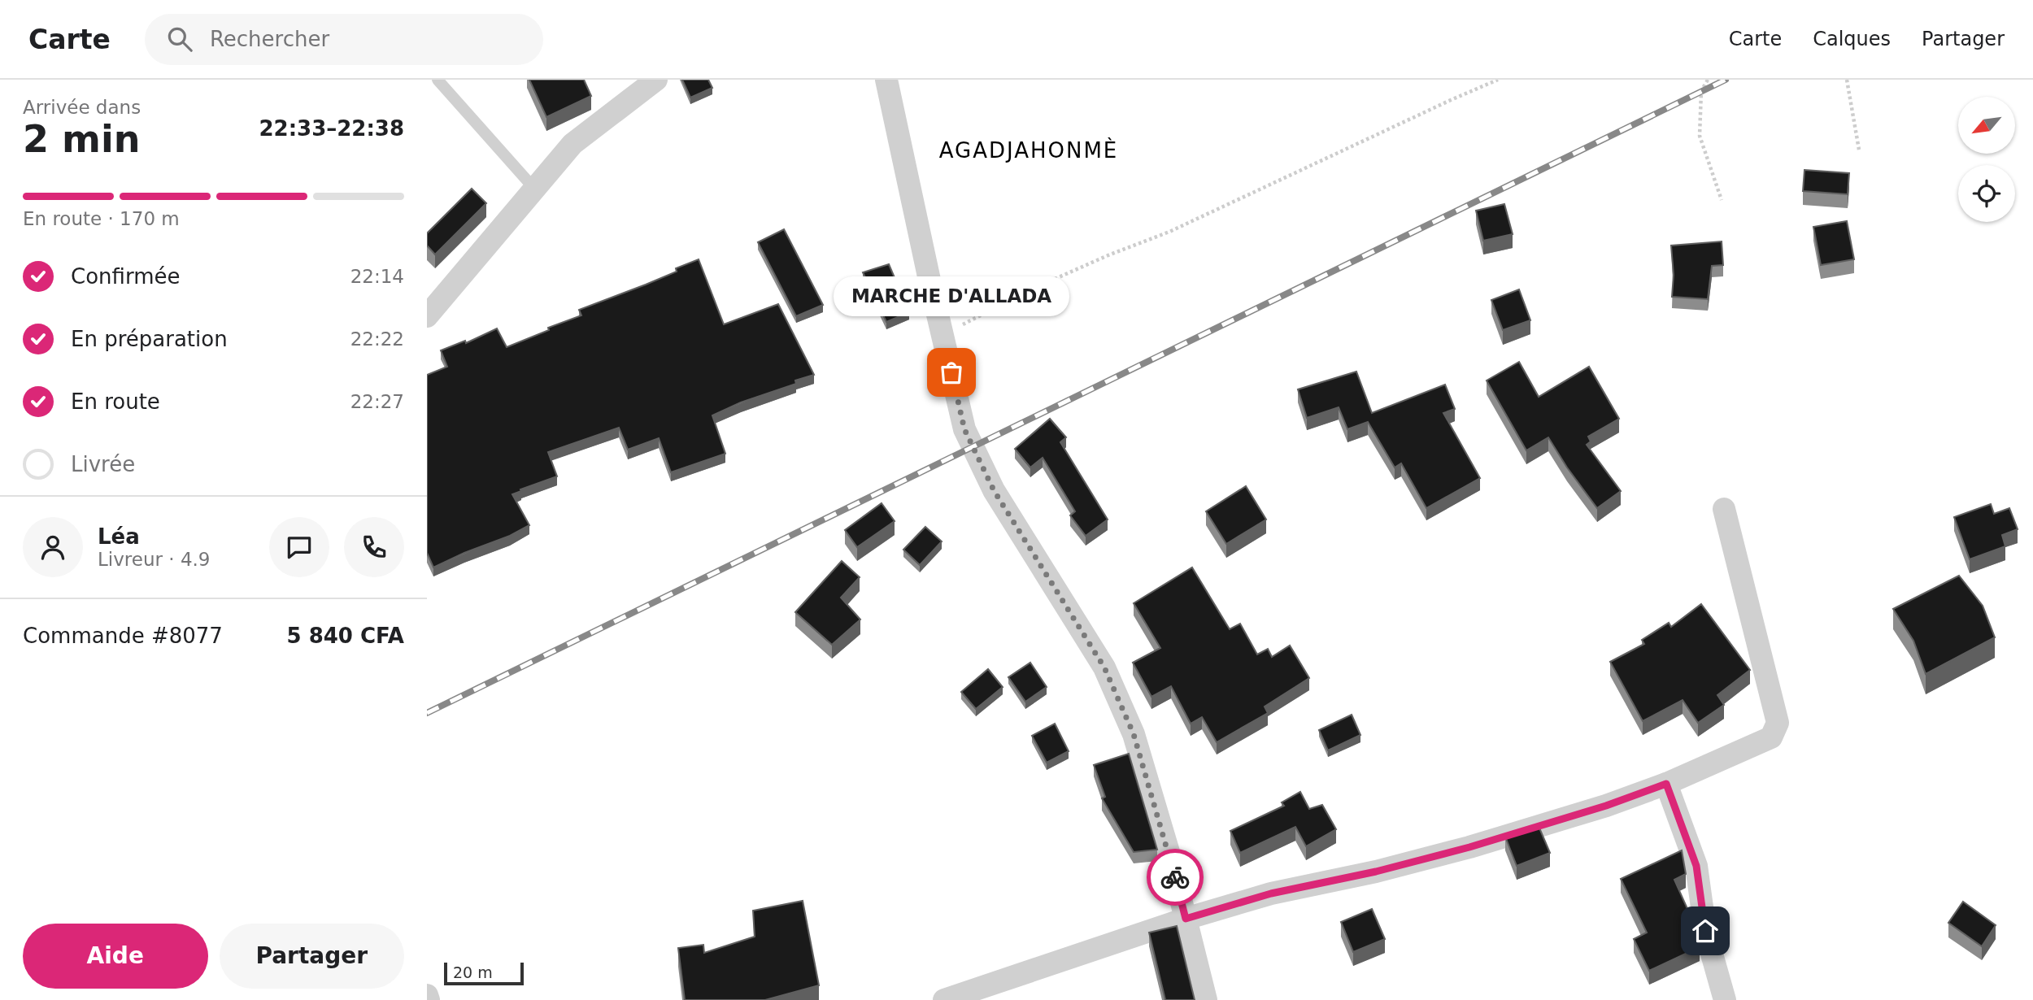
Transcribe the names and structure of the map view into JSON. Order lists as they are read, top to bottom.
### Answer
{
  "districts": ["AGADJAHONMÈ"],
  "places": ["MARCHE D'ALLADA"],
  "scale_bar": "20 m",
  "north": "bottom left",
  "page": {
    "header": "Carte",
    "search": "Rechercher",
    "nav": ["Carte", "Calques", "Partager"],
    "heading": ["2 min", "Arrivée dans", "22:33–22:38"],
    "panel": [
      "Léa",
      "Livreur · 4.9",
      "Commande #8077",
      "5 840 CFA"
    ],
    "bar": "En route · 170 m",
    "list": [
      ["Confirmée", "22:14"],
      ["En préparation", "22:22"],
      ["En route", "22:27"],
      "Livrée"
    ],
    "bubble": "MARCHE D'ALLADA",
    "buttons": ["Aide", "Partager"],
    "scale": "20 m"
  }
}
